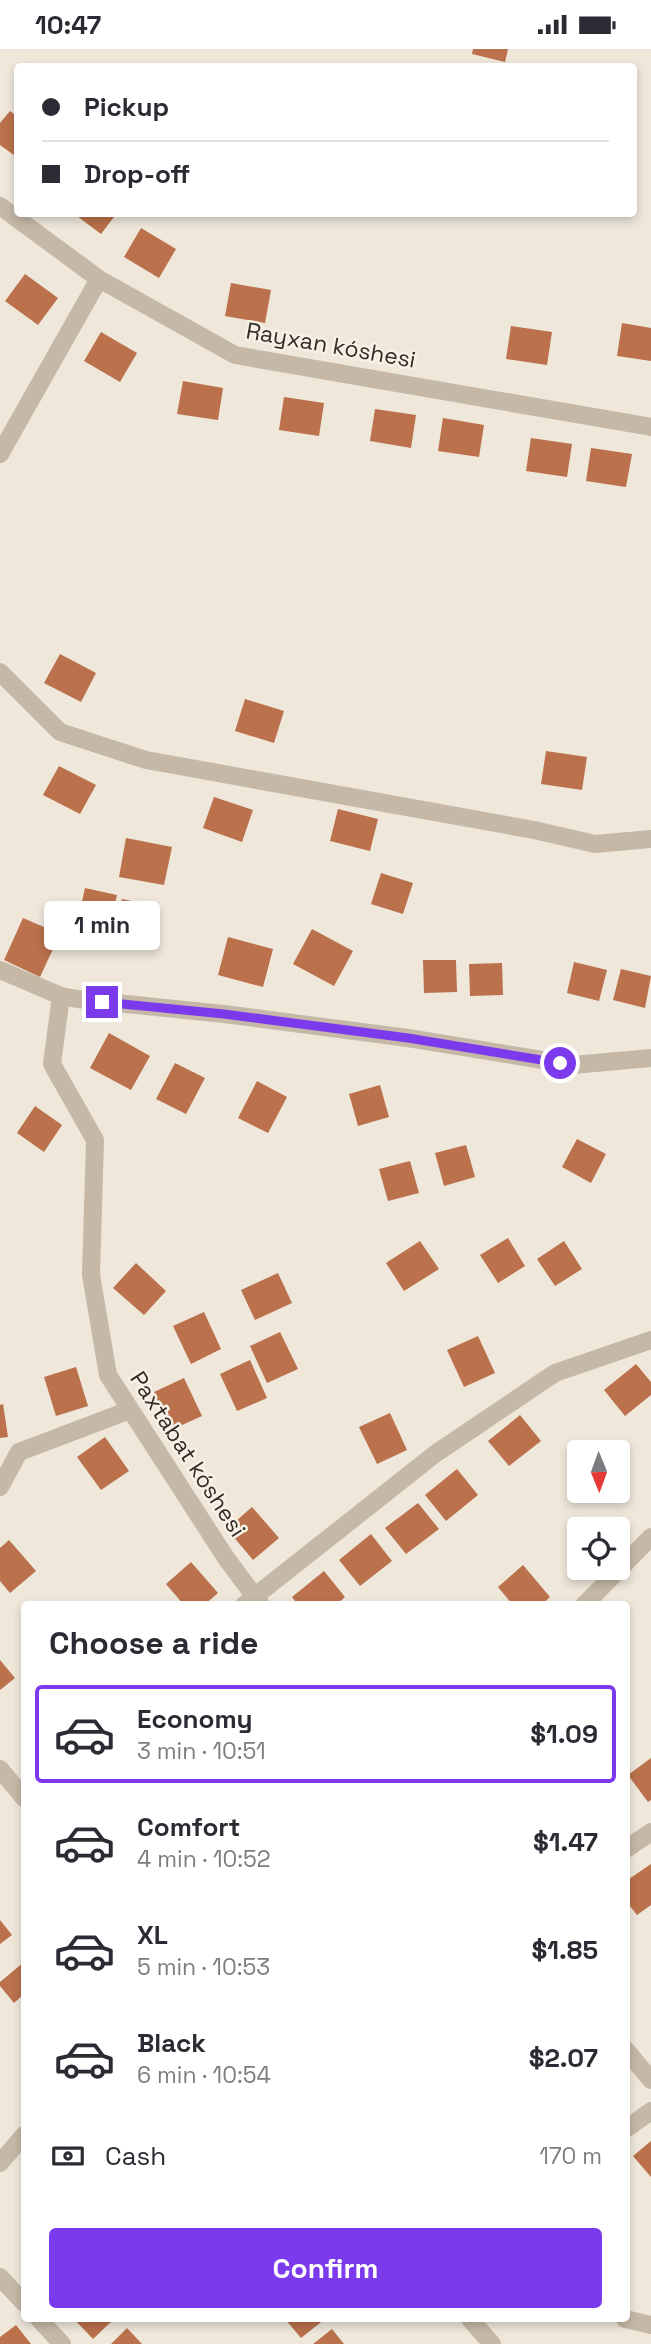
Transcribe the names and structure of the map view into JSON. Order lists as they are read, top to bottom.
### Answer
{
  "streets": {
    "street": ["Rayxan kóshesi", "Paxtabat kóshesi"]
  },
  "north": "bottom",
  "page": {
    "status": "10:47",
    "banner": ["Pickup", "Drop-off"],
    "bubble": "1 min",
    "heading": "Choose a ride",
    "list": [
      {
        "name": "Economy",
        "note": "3 min · 10:51",
        "value": "$1.09"
      },
      {
        "name": "Comfort",
        "note": "4 min · 10:52",
        "value": "$1.47"
      },
      {
        "name": "XL",
        "note": "5 min · 10:53",
        "value": "$1.85"
      },
      {
        "name": "Black",
        "note": "6 min · 10:54",
        "value": "$2.07"
      }
    ],
    "pay": ["Cash", "170 m"],
    "buttons": "Confirm"
  }
}
